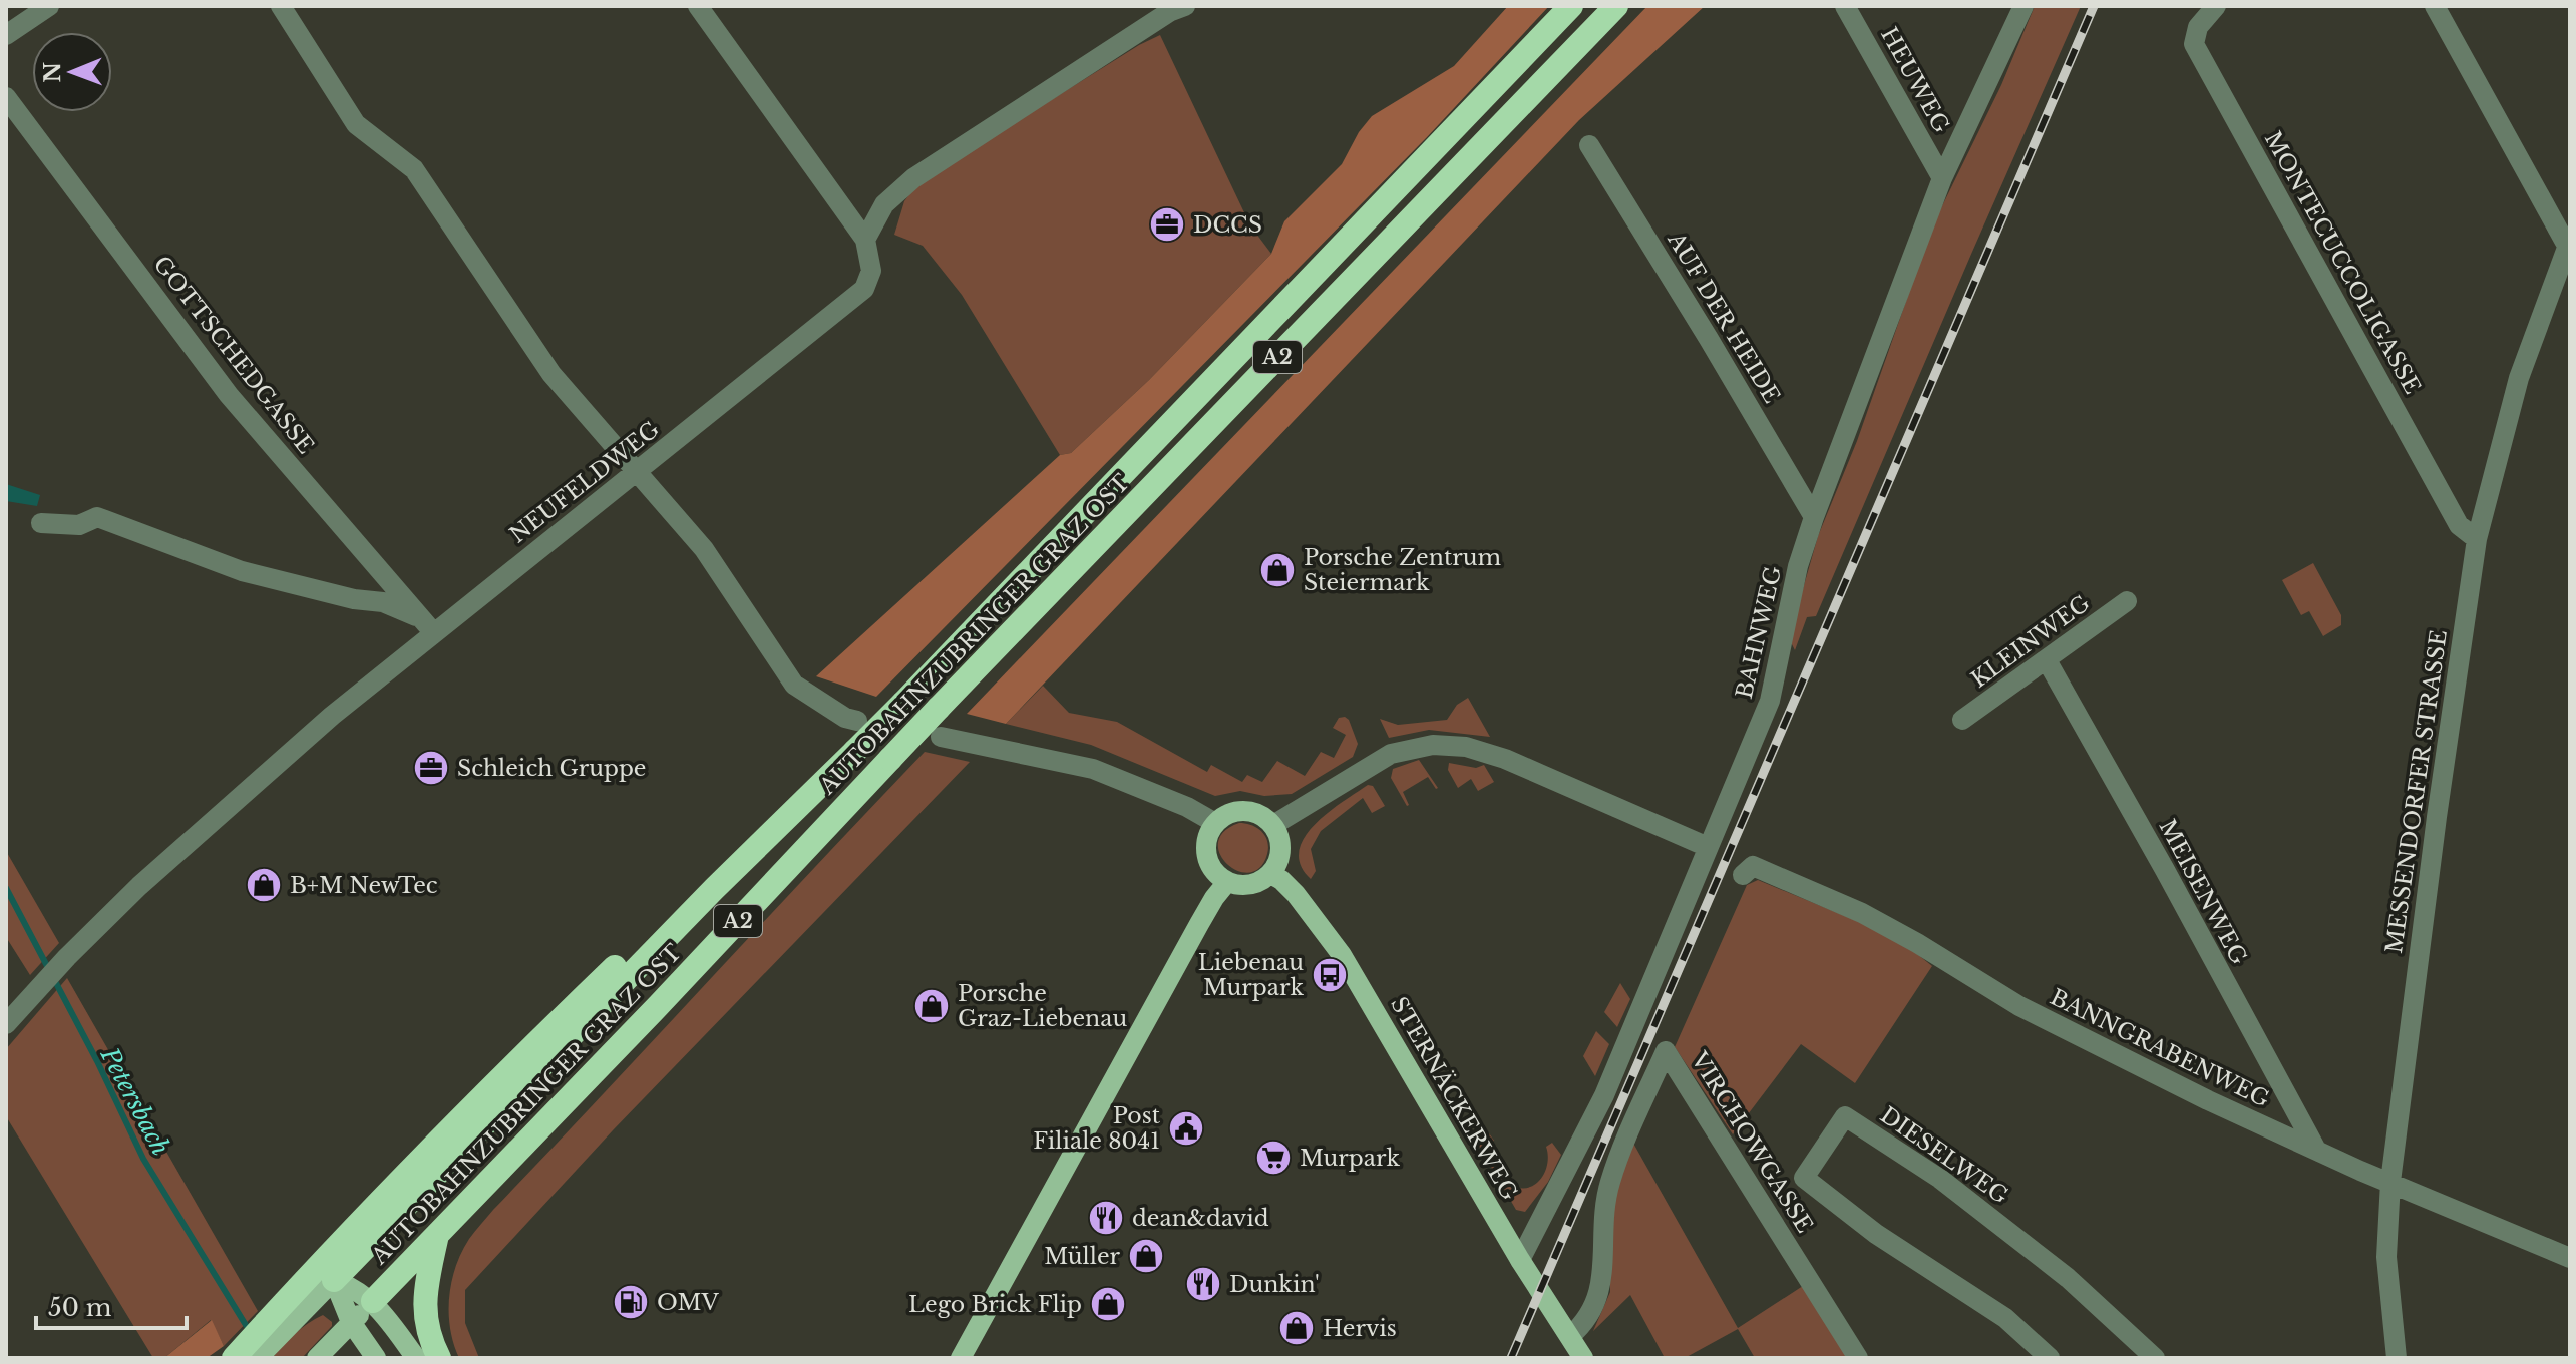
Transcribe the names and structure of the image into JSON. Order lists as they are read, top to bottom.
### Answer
{
  "streets": {
    "highway": ["A2", "AUTOBAHNZUBRINGER GRAZ OST"],
    "main road": ["STERNÄCKERWEG"],
    "street": [
      "HEUWEG",
      "MONTECUCCOLIGASSE",
      "AUF DER HEIDE",
      "GOTTSCHEDGASSE",
      "NEUFELDWEG",
      "BAHNWEG",
      "KLEINWEG",
      "MESSENDORFER STRASSE",
      "MEISENWEG",
      "BANNGRABENWEG",
      "VIRCHOWGASSE",
      "DIESELWEG"
    ]
  },
  "crossings": [
    ["HEUWEG", "BAHNWEG"],
    ["MONTECUCCOLIGASSE", "MESSENDORFER STRASSE"],
    ["AUF DER HEIDE", "BAHNWEG"],
    ["GOTTSCHEDGASSE", "NEUFELDWEG"],
    ["BAHNWEG", "STERNÄCKERWEG"],
    ["KLEINWEG", "MEISENWEG"],
    ["MESSENDORFER STRASSE", "BANNGRABENWEG"],
    ["MEISENWEG", "BANNGRABENWEG"],
    ["STERNÄCKERWEG", "VIRCHOWGASSE"]
  ],
  "water": ["Petersbach"],
  "places": {
    "office": ["DCCS", "Schleich Gruppe"],
    "shop": [
      "Porsche Zentrum Steiermark",
      "B+M NewTec",
      "Porsche Graz-Liebenau",
      "Müller",
      "Lego Brick Flip",
      "Hervis"
    ],
    "bus stop": ["Liebenau Murpark"],
    "public building": ["Post Filiale 8041"],
    "supermarket": ["Murpark"],
    "restaurant": ["dean&david", "Dunkin'"],
    "fuel station": ["OMV"]
  },
  "scale_bar": "50 m",
  "north": "left"
}
